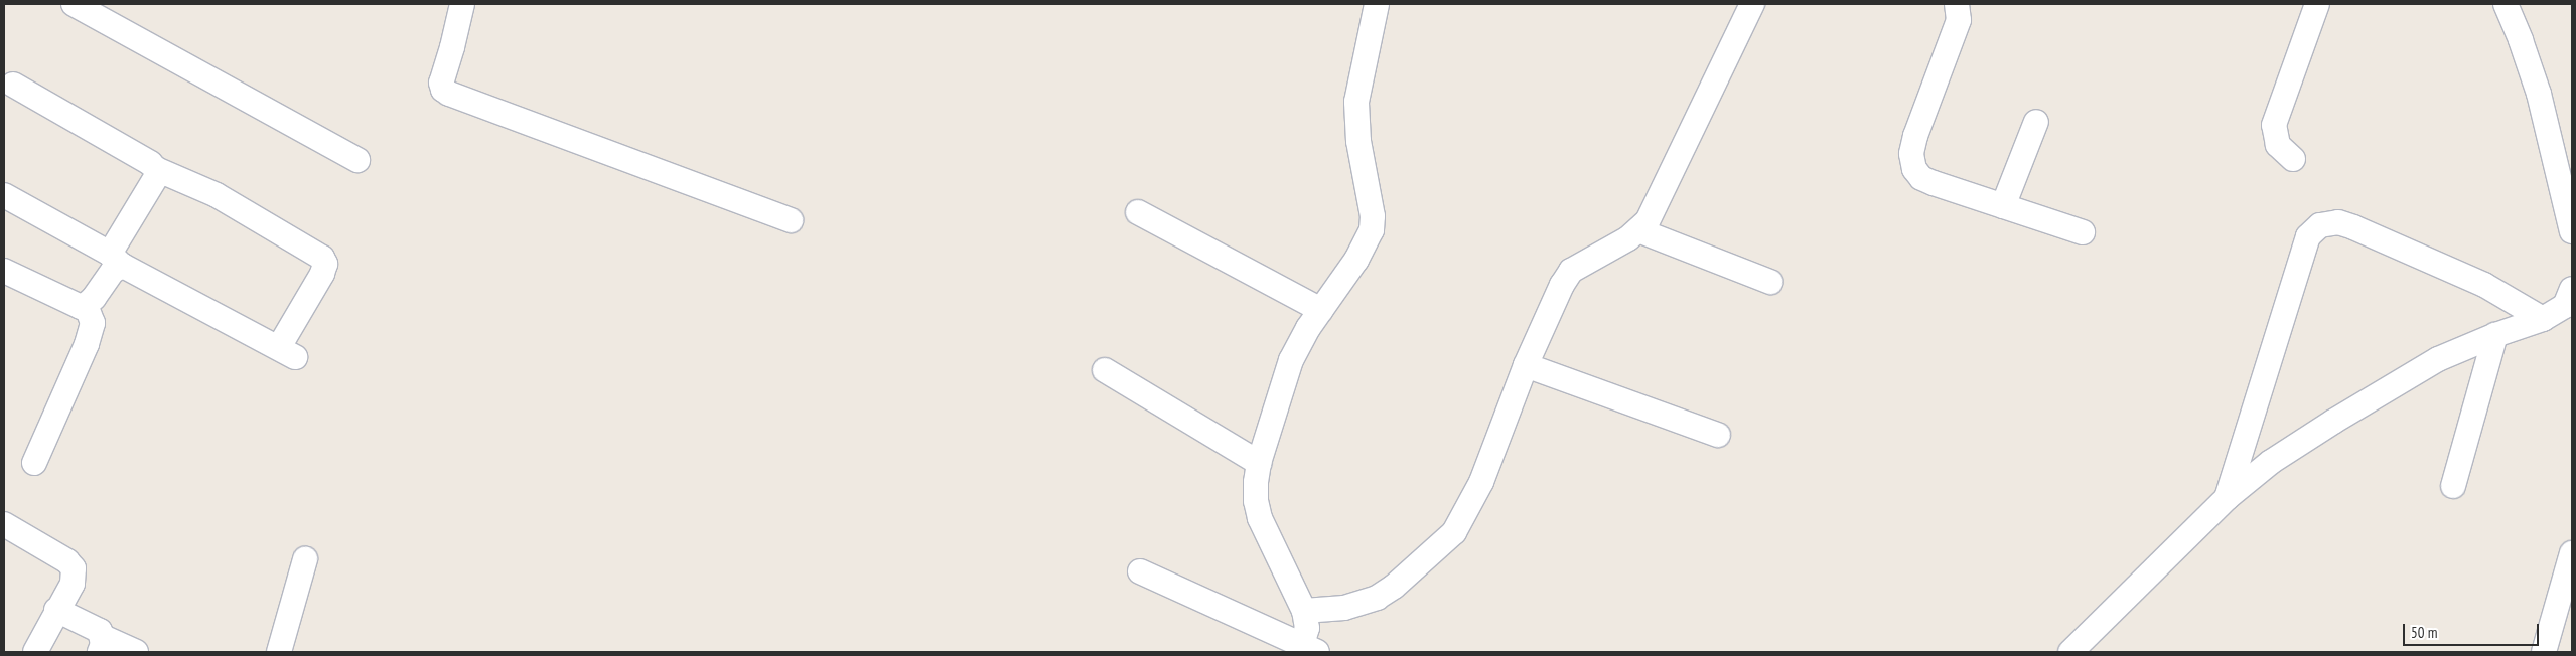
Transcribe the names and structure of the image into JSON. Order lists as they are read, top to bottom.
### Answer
{
  "scale_bar": "50 m"
}
